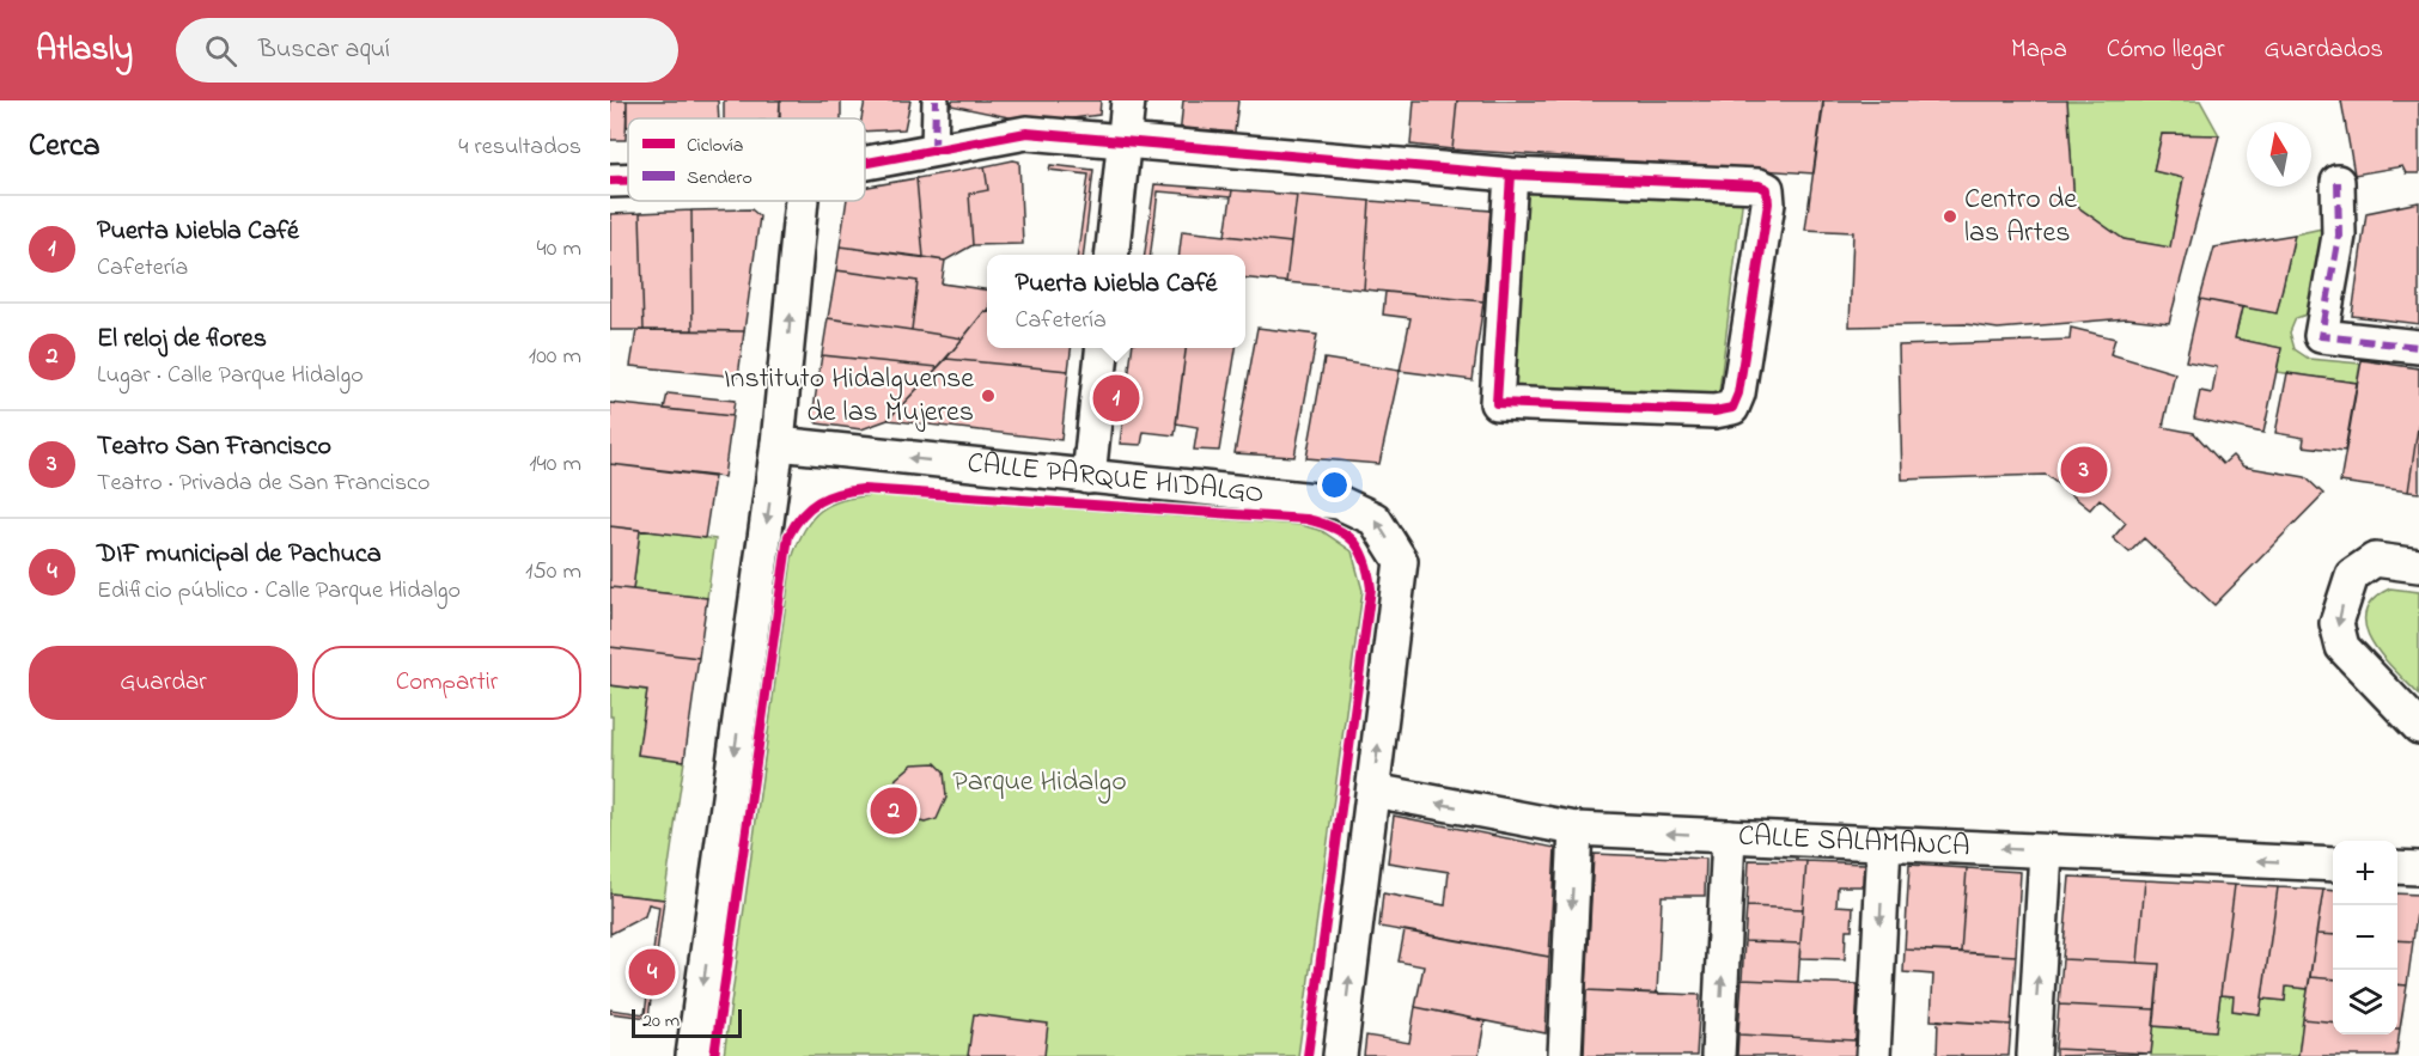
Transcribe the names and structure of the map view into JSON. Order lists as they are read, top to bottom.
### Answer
{
  "streets": {
    "street": ["CALLE PARQUE HIDALGO", "CALLE SALAMANCA"]
  },
  "crossings": [
    ["CALLE PARQUE HIDALGO", "CALLE SALAMANCA"]
  ],
  "one_way": ["CALLE SALAMANCA"],
  "parks": ["Parque Hidalgo"],
  "places": ["Centro de las Artes", "Instituto Hidalguense de las Mujeres"],
  "legend": ["Ciclovía", "Sendero"],
  "scale_bar": "20 m",
  "north": "top",
  "page": {
    "header": "Atlasly",
    "search": "Buscar aquí",
    "nav": ["Mapa", "Cómo llegar", "Guardados"],
    "heading": ["Cerca", "4 resultados"],
    "list": [
      {
        "mark": "1",
        "name": "Puerta Niebla Café",
        "note": "Cafetería",
        "value": "40 m"
      },
      {
        "mark": "2",
        "name": "El reloj de flores",
        "note": "Lugar · Calle Parque Hidalgo",
        "value": "100 m"
      },
      {
        "mark": "3",
        "name": "Teatro San Francisco",
        "note": "Teatro · Privada de San Francisco",
        "value": "140 m"
      },
      {
        "mark": "4",
        "name": "DIF municipal de Pachuca",
        "note": "Edificio público · Calle Parque Hidalgo",
        "value": "150 m"
      }
    ],
    "popup": ["Puerta Niebla Café", "Cafetería"],
    "pins": [
      "1",
      "3",
      "2",
      "4"
    ],
    "buttons": ["Guardar", "Compartir"],
    "map_buttons": ["+", "−"],
    "scale": "20 m"
  }
}
